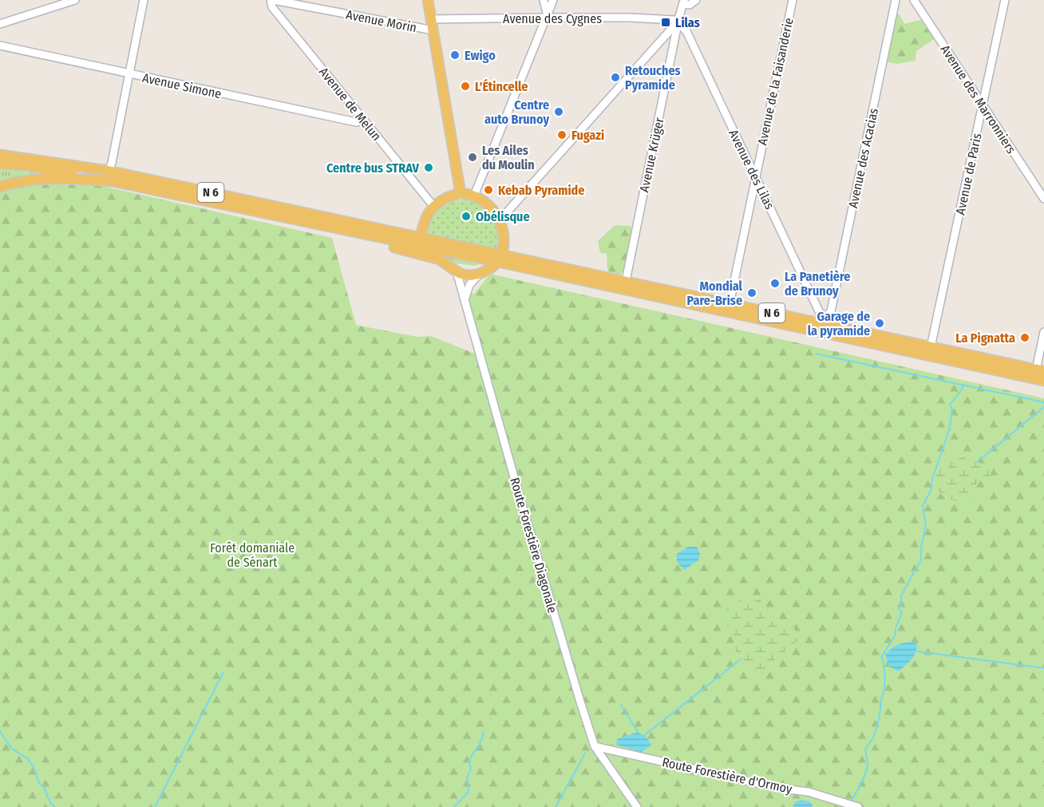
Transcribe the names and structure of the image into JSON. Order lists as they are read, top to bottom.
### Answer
{
  "streets": {
    "main road": ["N 6"],
    "street": [
      "Avenue des Cygnes",
      "Avenue Morin",
      "Avenue de la Faisanderie",
      "Avenue Simone",
      "Avenue des Marronniers",
      "Avenue de Melun",
      "Avenue Krüger",
      "Avenue des Acacias",
      "Avenue des Lilas",
      "Avenue de Paris",
      "Route Forestière Diagonale",
      "Route Forestière d'Ormoy"
    ]
  },
  "crossings": [
    ["Avenue des Cygnes", "Avenue Krüger"],
    ["Avenue des Cygnes", "Avenue des Lilas"],
    ["Avenue Morin", "Avenue de Melun"],
    ["Avenue de la Faisanderie", "Avenue des Lilas"],
    ["Avenue de la Faisanderie", "N 6"],
    ["Avenue Simone", "Avenue de Melun"],
    ["Avenue des Marronniers", "Avenue de Paris"],
    ["Avenue Krüger", "Avenue des Lilas"],
    ["Avenue Krüger", "N 6"],
    ["Avenue des Acacias", "Avenue des Lilas"],
    ["Avenue des Lilas", "N 6"],
    ["Avenue de Paris", "N 6"],
    ["Route Forestière Diagonale", "Route Forestière d'Ormoy"]
  ],
  "parks": ["Forêt domaniale de Sénart"],
  "places": {
    "transit": ["Lilas"],
    "other": [
      "Ewigo",
      "Retouches Pyramide",
      "L'Étincelle",
      "Centre auto Brunoy",
      "Fugazi",
      "Les Ailes du Moulin",
      "Centre bus STRAV",
      "Kebab Pyramide",
      "Obélisque",
      "La Panetière de Brunoy",
      "Mondial Pare-Brise",
      "Garage de la pyramide",
      "La Pignatta"
    ]
  }
}
